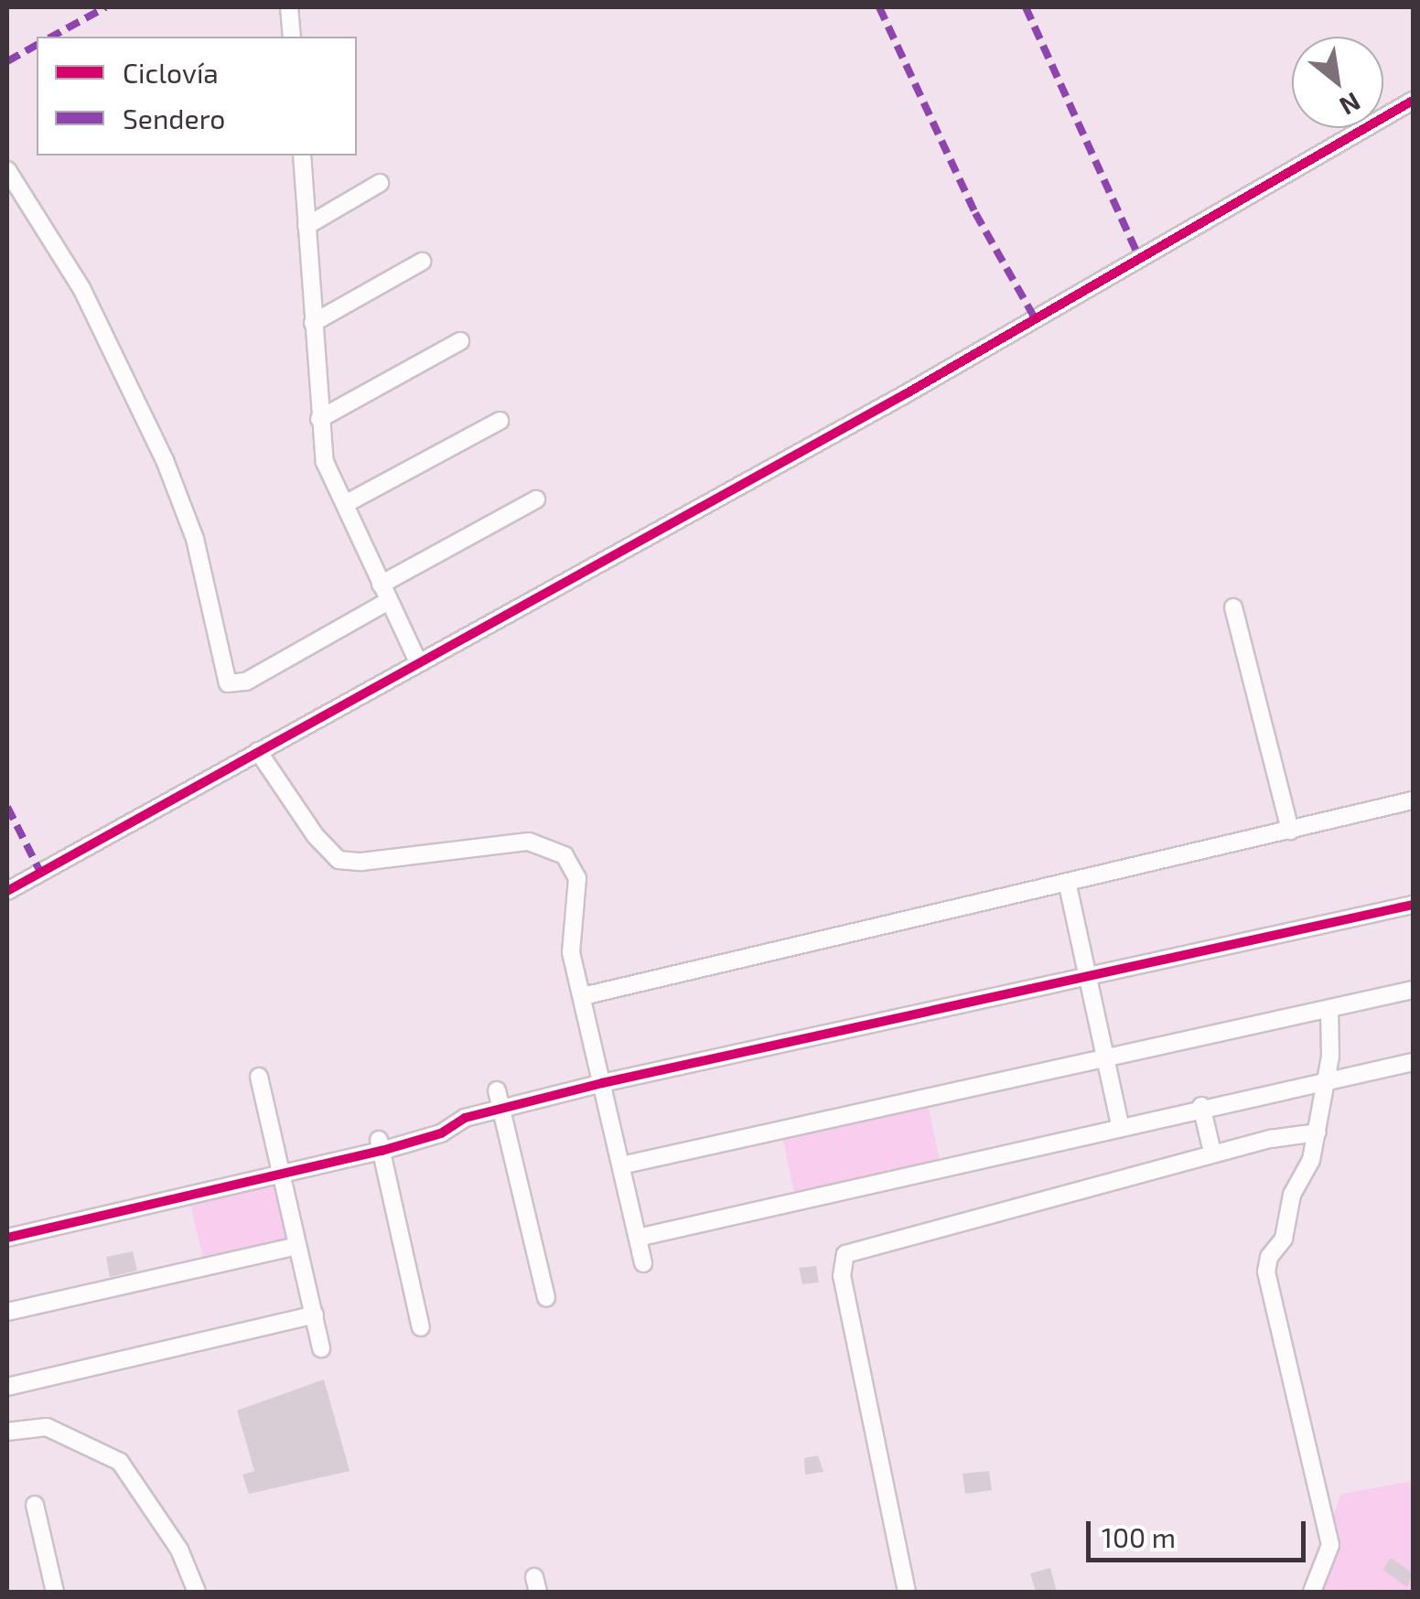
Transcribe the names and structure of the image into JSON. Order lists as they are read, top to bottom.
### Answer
{
  "legend": ["Ciclovía", "Sendero"],
  "scale_bar": "100 m",
  "north": "bottom right"
}
